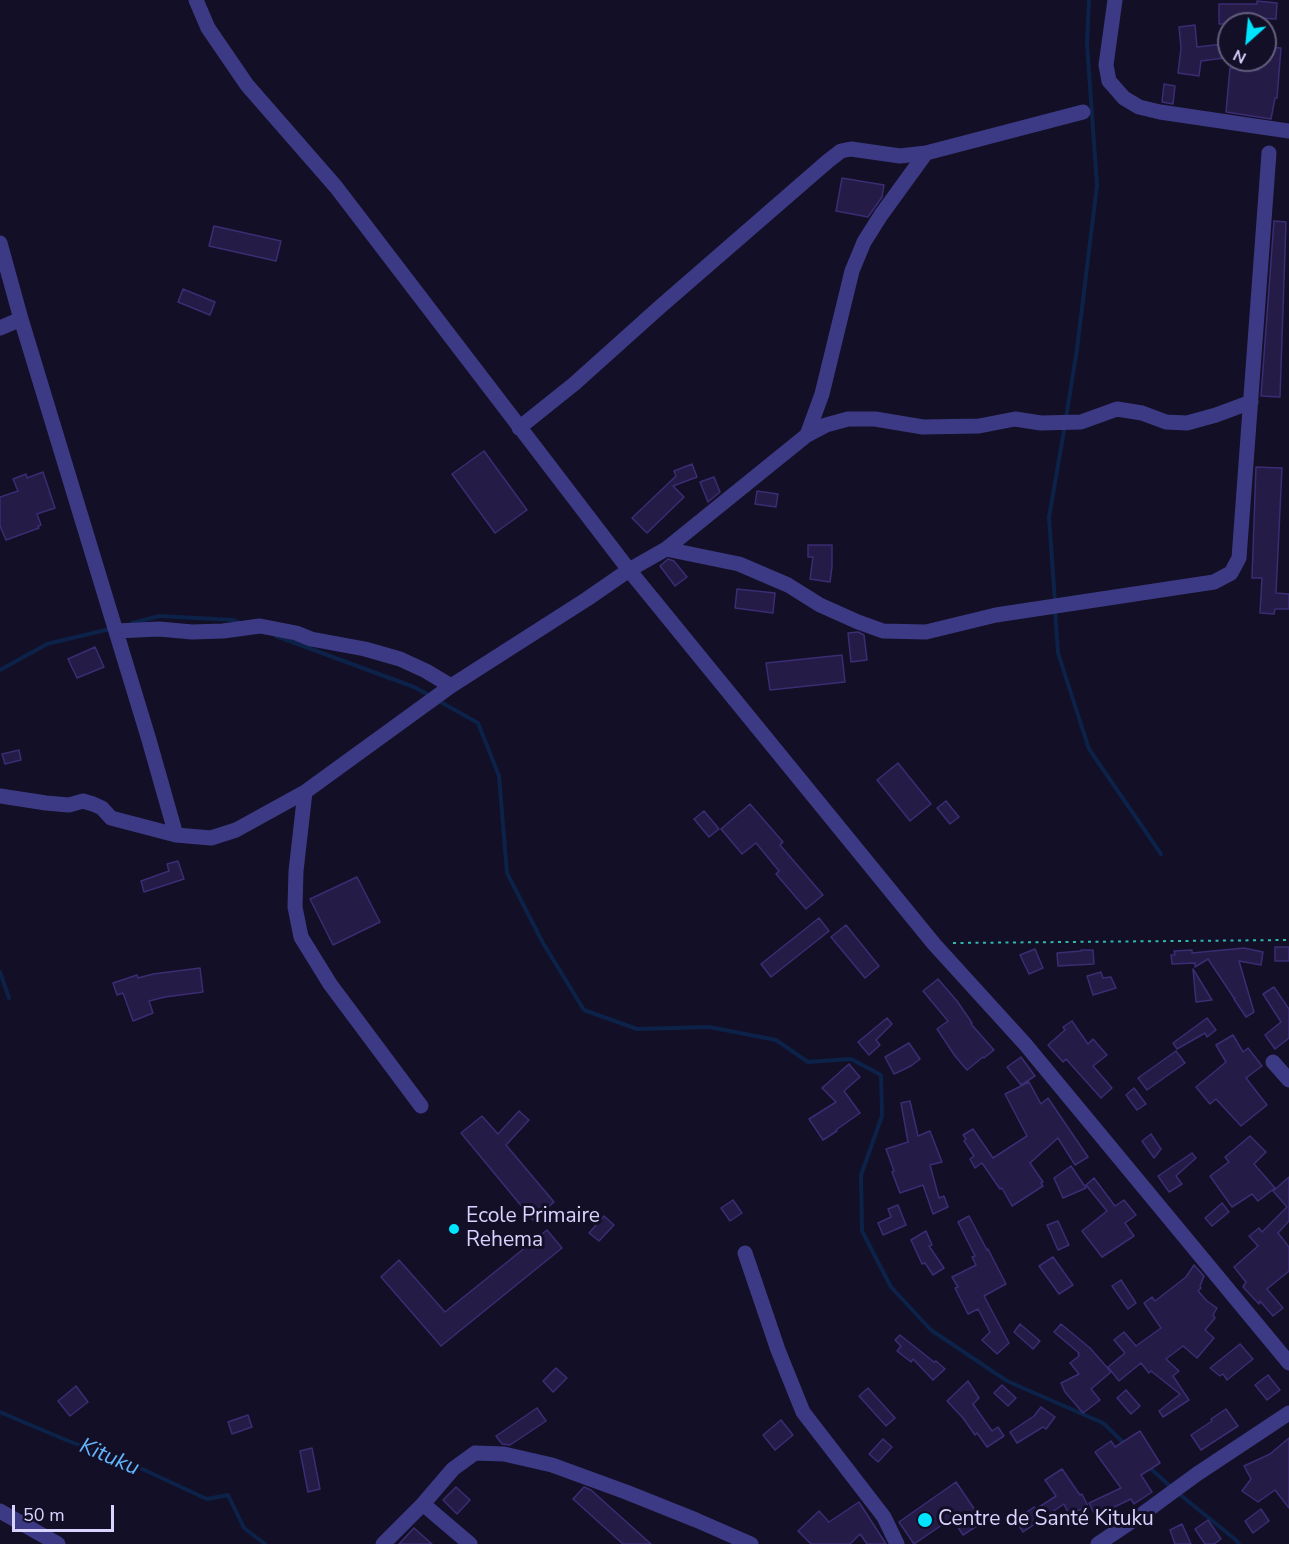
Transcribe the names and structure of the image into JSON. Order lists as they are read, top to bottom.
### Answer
{
  "water": ["Kituku"],
  "places": ["Ecole Primaire Rehema", "Centre de Santé Kituku"],
  "scale_bar": "50 m",
  "north": "bottom left"
}
